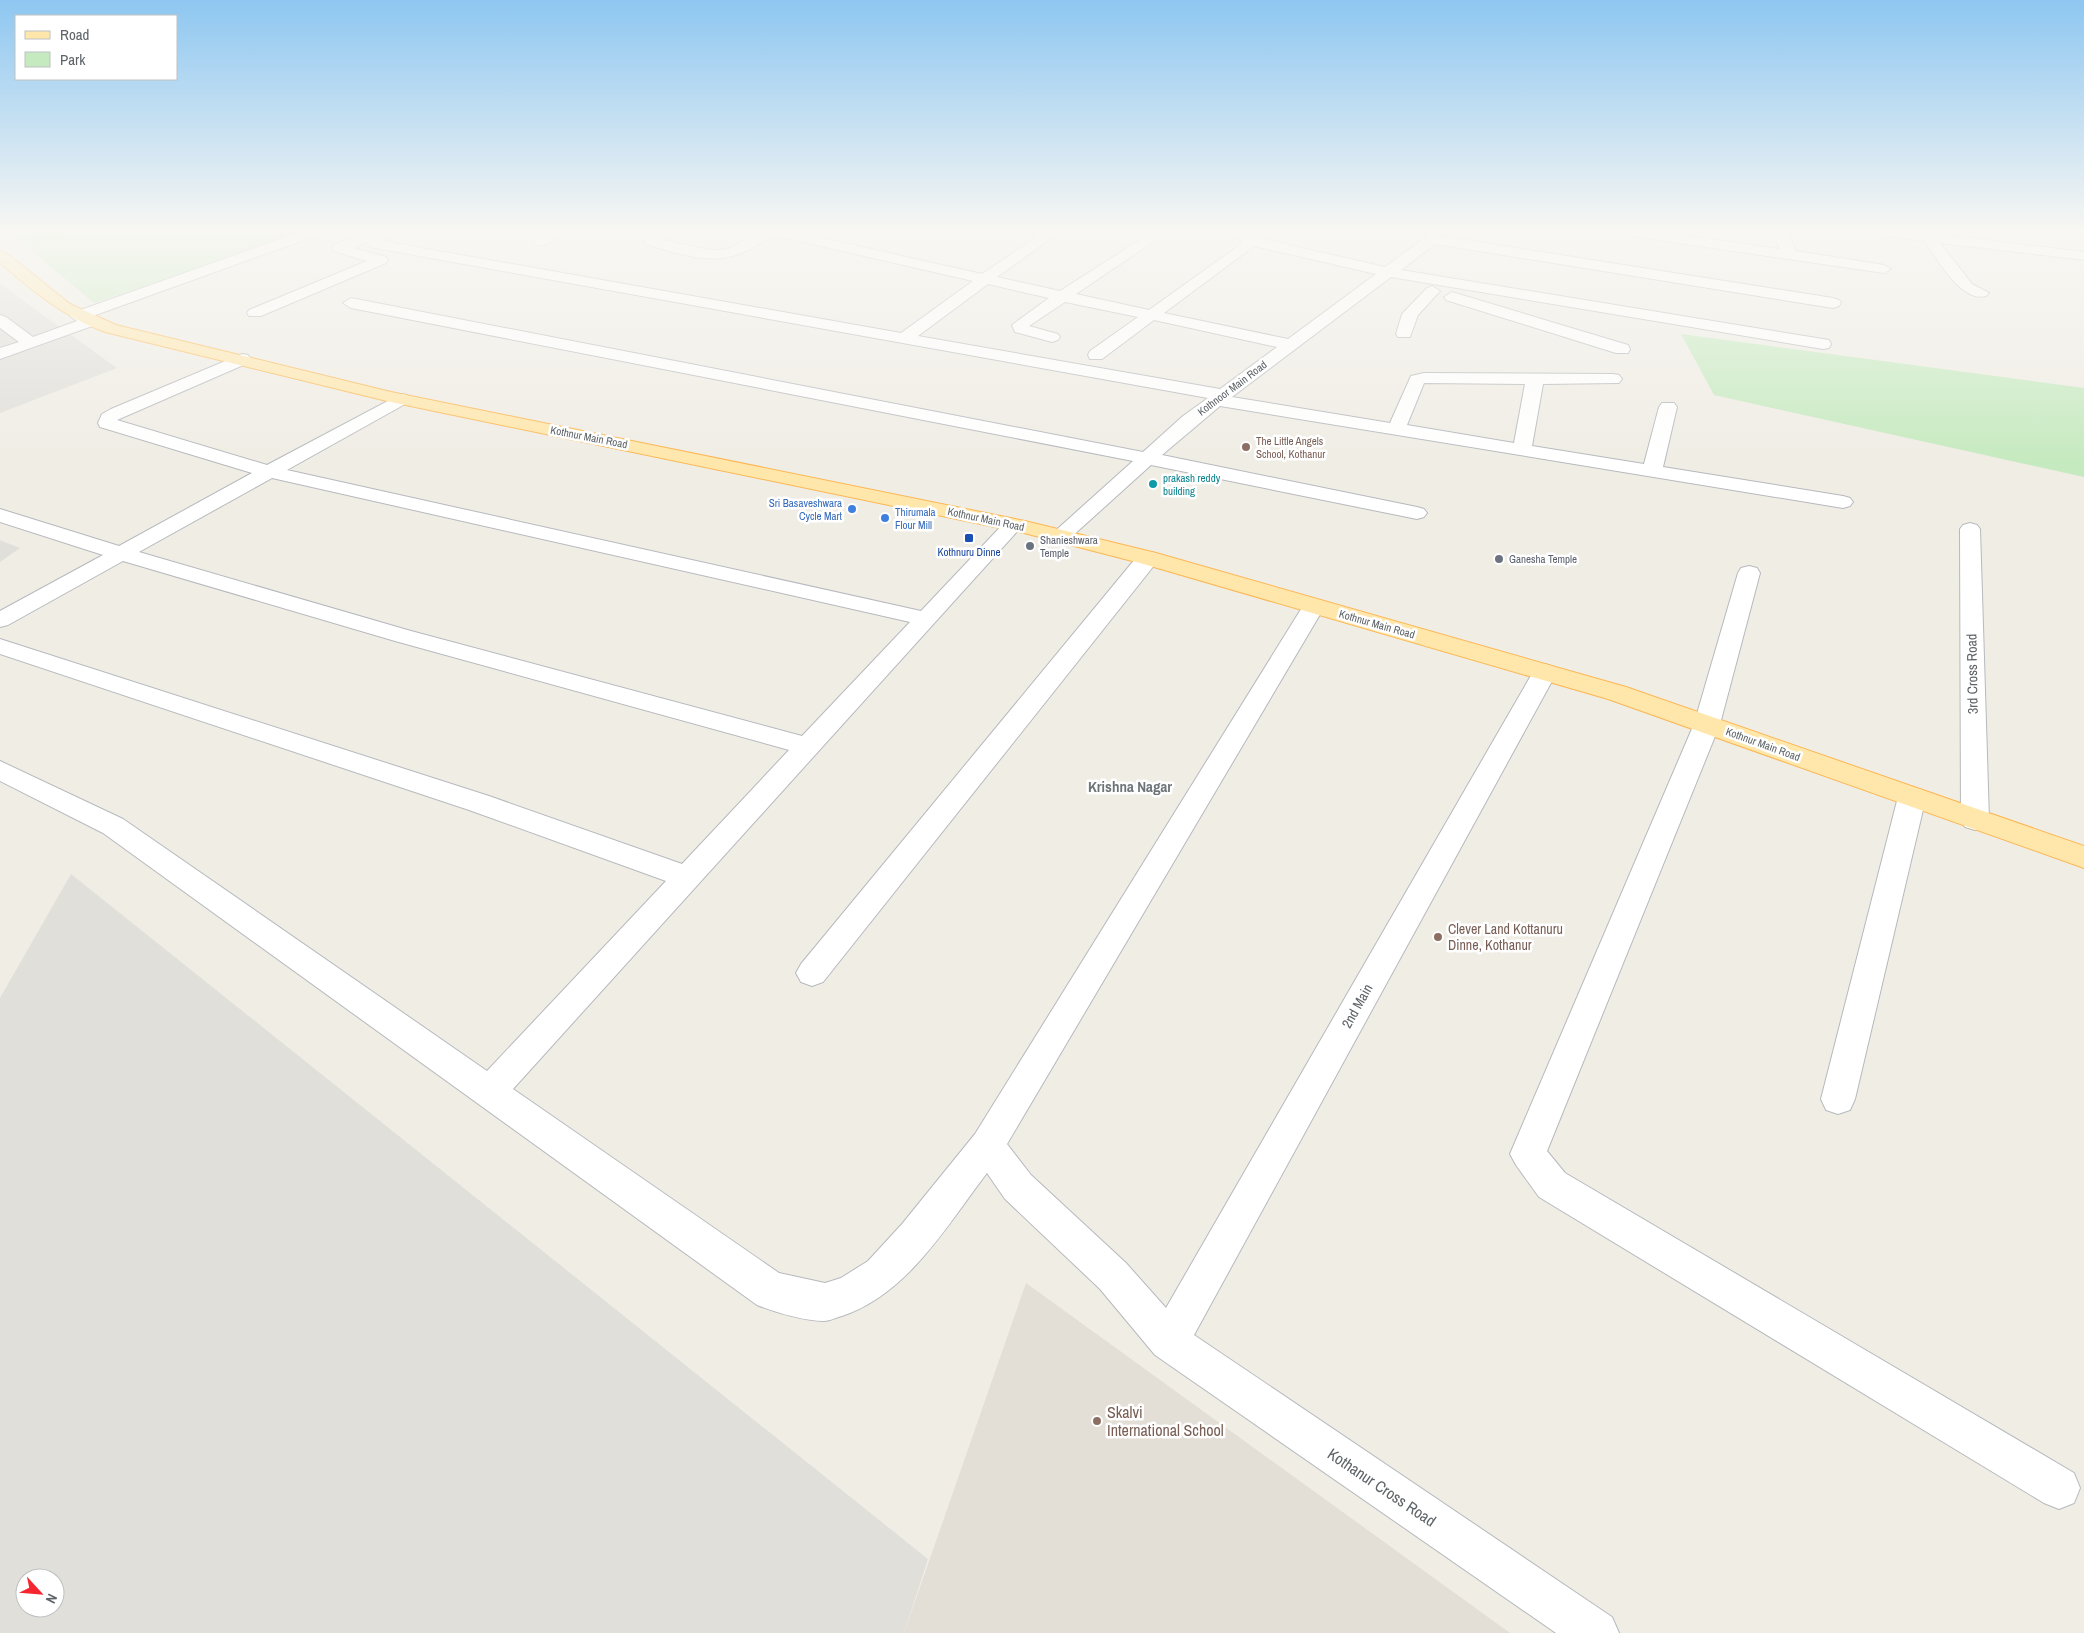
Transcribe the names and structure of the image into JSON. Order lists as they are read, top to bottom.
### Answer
{
  "streets": {
    "main road": ["Kothnur Main Road"],
    "street": [
      "Kothnoor Main Road",
      "3rd Cross Road",
      "2nd Main",
      "Kothanur Cross Road"
    ]
  },
  "crossings": [
    ["Kothnoor Main Road", "Kothnur Main Road"],
    ["Kothnur Main Road", "3rd Cross Road"],
    ["Kothnur Main Road", "2nd Main"],
    ["2nd Main", "Kothanur Cross Road"]
  ],
  "districts": ["Krishna Nagar"],
  "places": {
    "other": [
      "The Little Angels School, Kothanur",
      "prakash reddy building",
      "Sri Basaveshwara Cycle Mart",
      "Thirumala Flour Mill",
      "Shanieshwara Temple",
      "Ganesha Temple",
      "Clever Land Kottanuru Dinne, Kothanur",
      "Skalvi International School"
    ],
    "transit": ["Kothnuru Dinne"]
  },
  "legend": ["Road", "Park"],
  "north": "bottom right"
}
